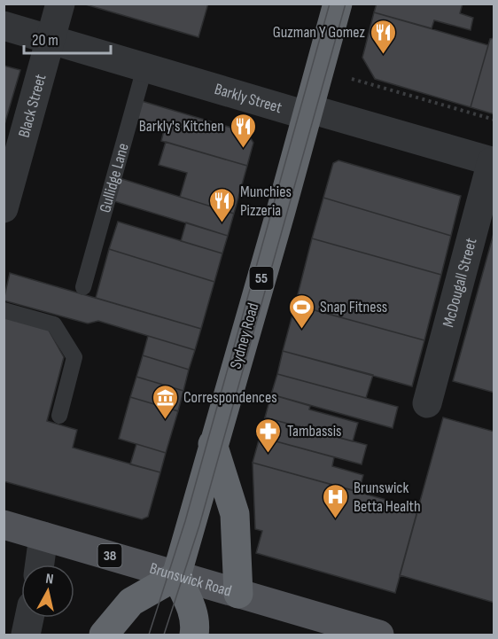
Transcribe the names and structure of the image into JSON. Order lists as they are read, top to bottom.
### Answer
{
  "streets": {
    "highway": ["55", "Sydney Road"],
    "main road": ["38", "Brunswick Road"],
    "street": ["Barkly Street", "Black Street", "McDougall Street"],
    "lane": ["Gullidge Lane"]
  },
  "crossings": [
    ["Barkly Street", "Black Street"],
    ["Barkly Street", "Gullidge Lane"],
    ["Barkly Street", "McDougall Street"],
    ["Barkly Street", "Sydney Road"],
    ["Sydney Road", "Brunswick Road"]
  ],
  "places": {
    "restaurant": ["Guzman Y Gomez", "Barkly's Kitchen", "Munchies Pizzeria"],
    "sports": ["Snap Fitness"],
    "museum": ["Correspondences"],
    "pharmacy": ["Tambassis"],
    "hospital": ["Brunswick Betta Health"]
  },
  "scale_bar": "20 m",
  "north": "top"
}
